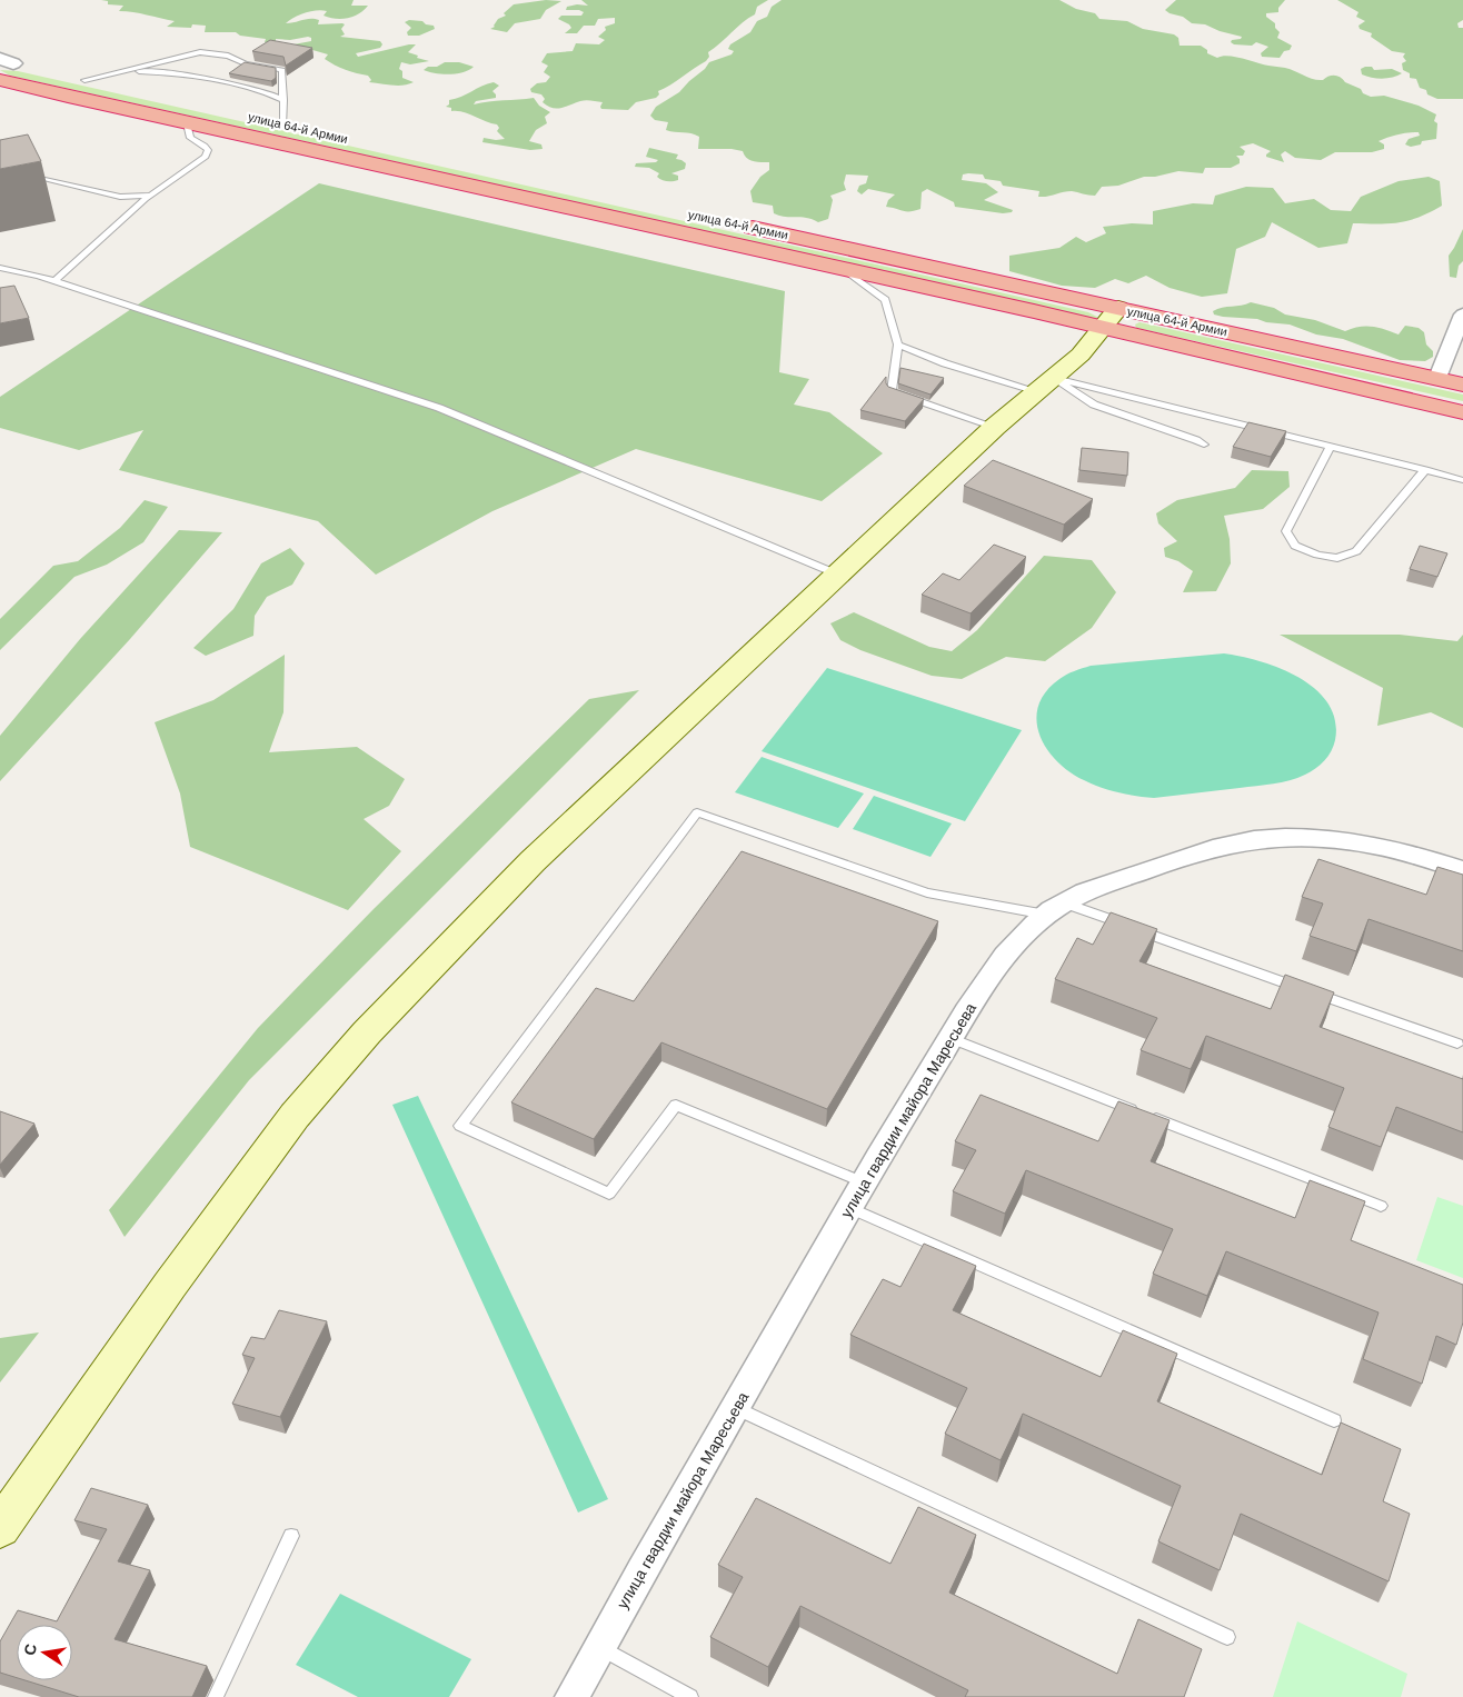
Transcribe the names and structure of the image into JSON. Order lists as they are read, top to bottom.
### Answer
{
  "streets": {
    "highway": ["улица 64-й Армии"],
    "street": ["улица гвардии майора Маресьева"]
  },
  "north": "left"
}
